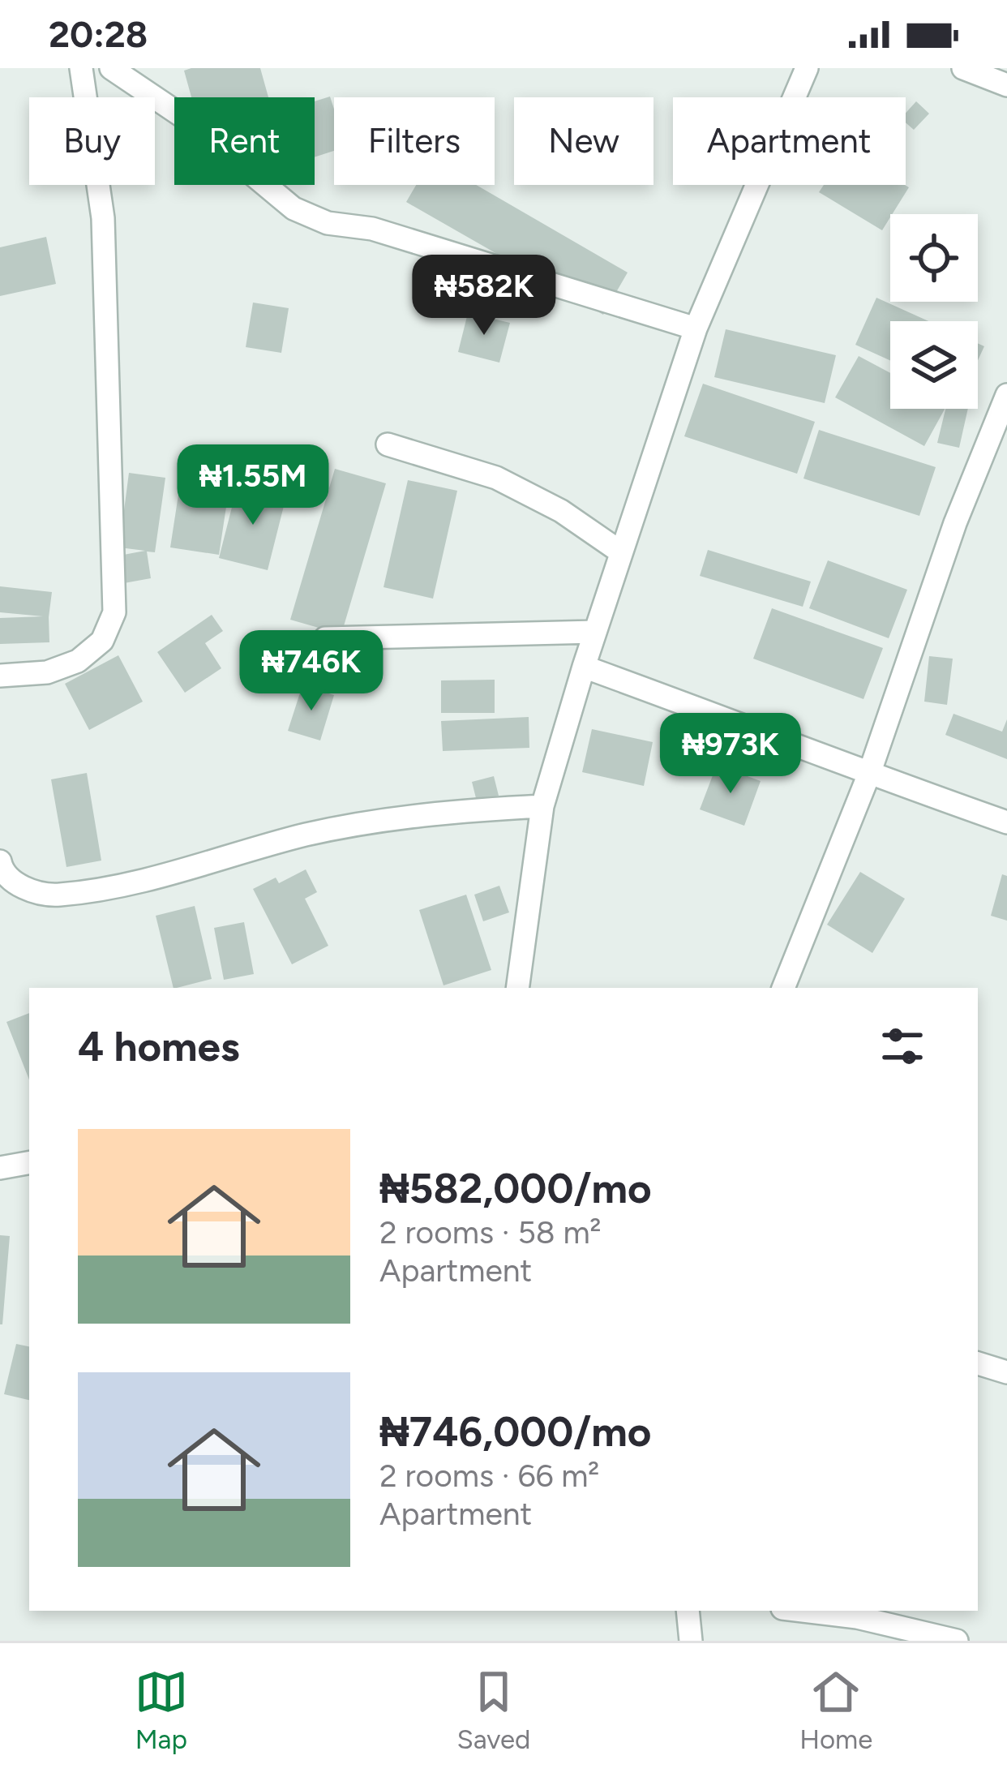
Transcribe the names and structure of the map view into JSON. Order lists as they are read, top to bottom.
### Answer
{
  "page": {
    "status": "20:28",
    "chip": [
      "Buy",
      "Rent",
      "Filters",
      "New",
      "Apartment"
    ],
    "price": [
      "₦582K",
      "₦1.55M",
      "₦746K",
      "₦973K"
    ],
    "heading": "4 homes",
    "list": [
      {
        "name": "₦582,000/mo",
        "note": "2 rooms · 58 m² · Apartment"
      },
      {
        "name": "₦746,000/mo",
        "note": "2 rooms · 66 m² · Apartment"
      }
    ],
    "tabs": ["Map", "Saved", "Home"]
  }
}
